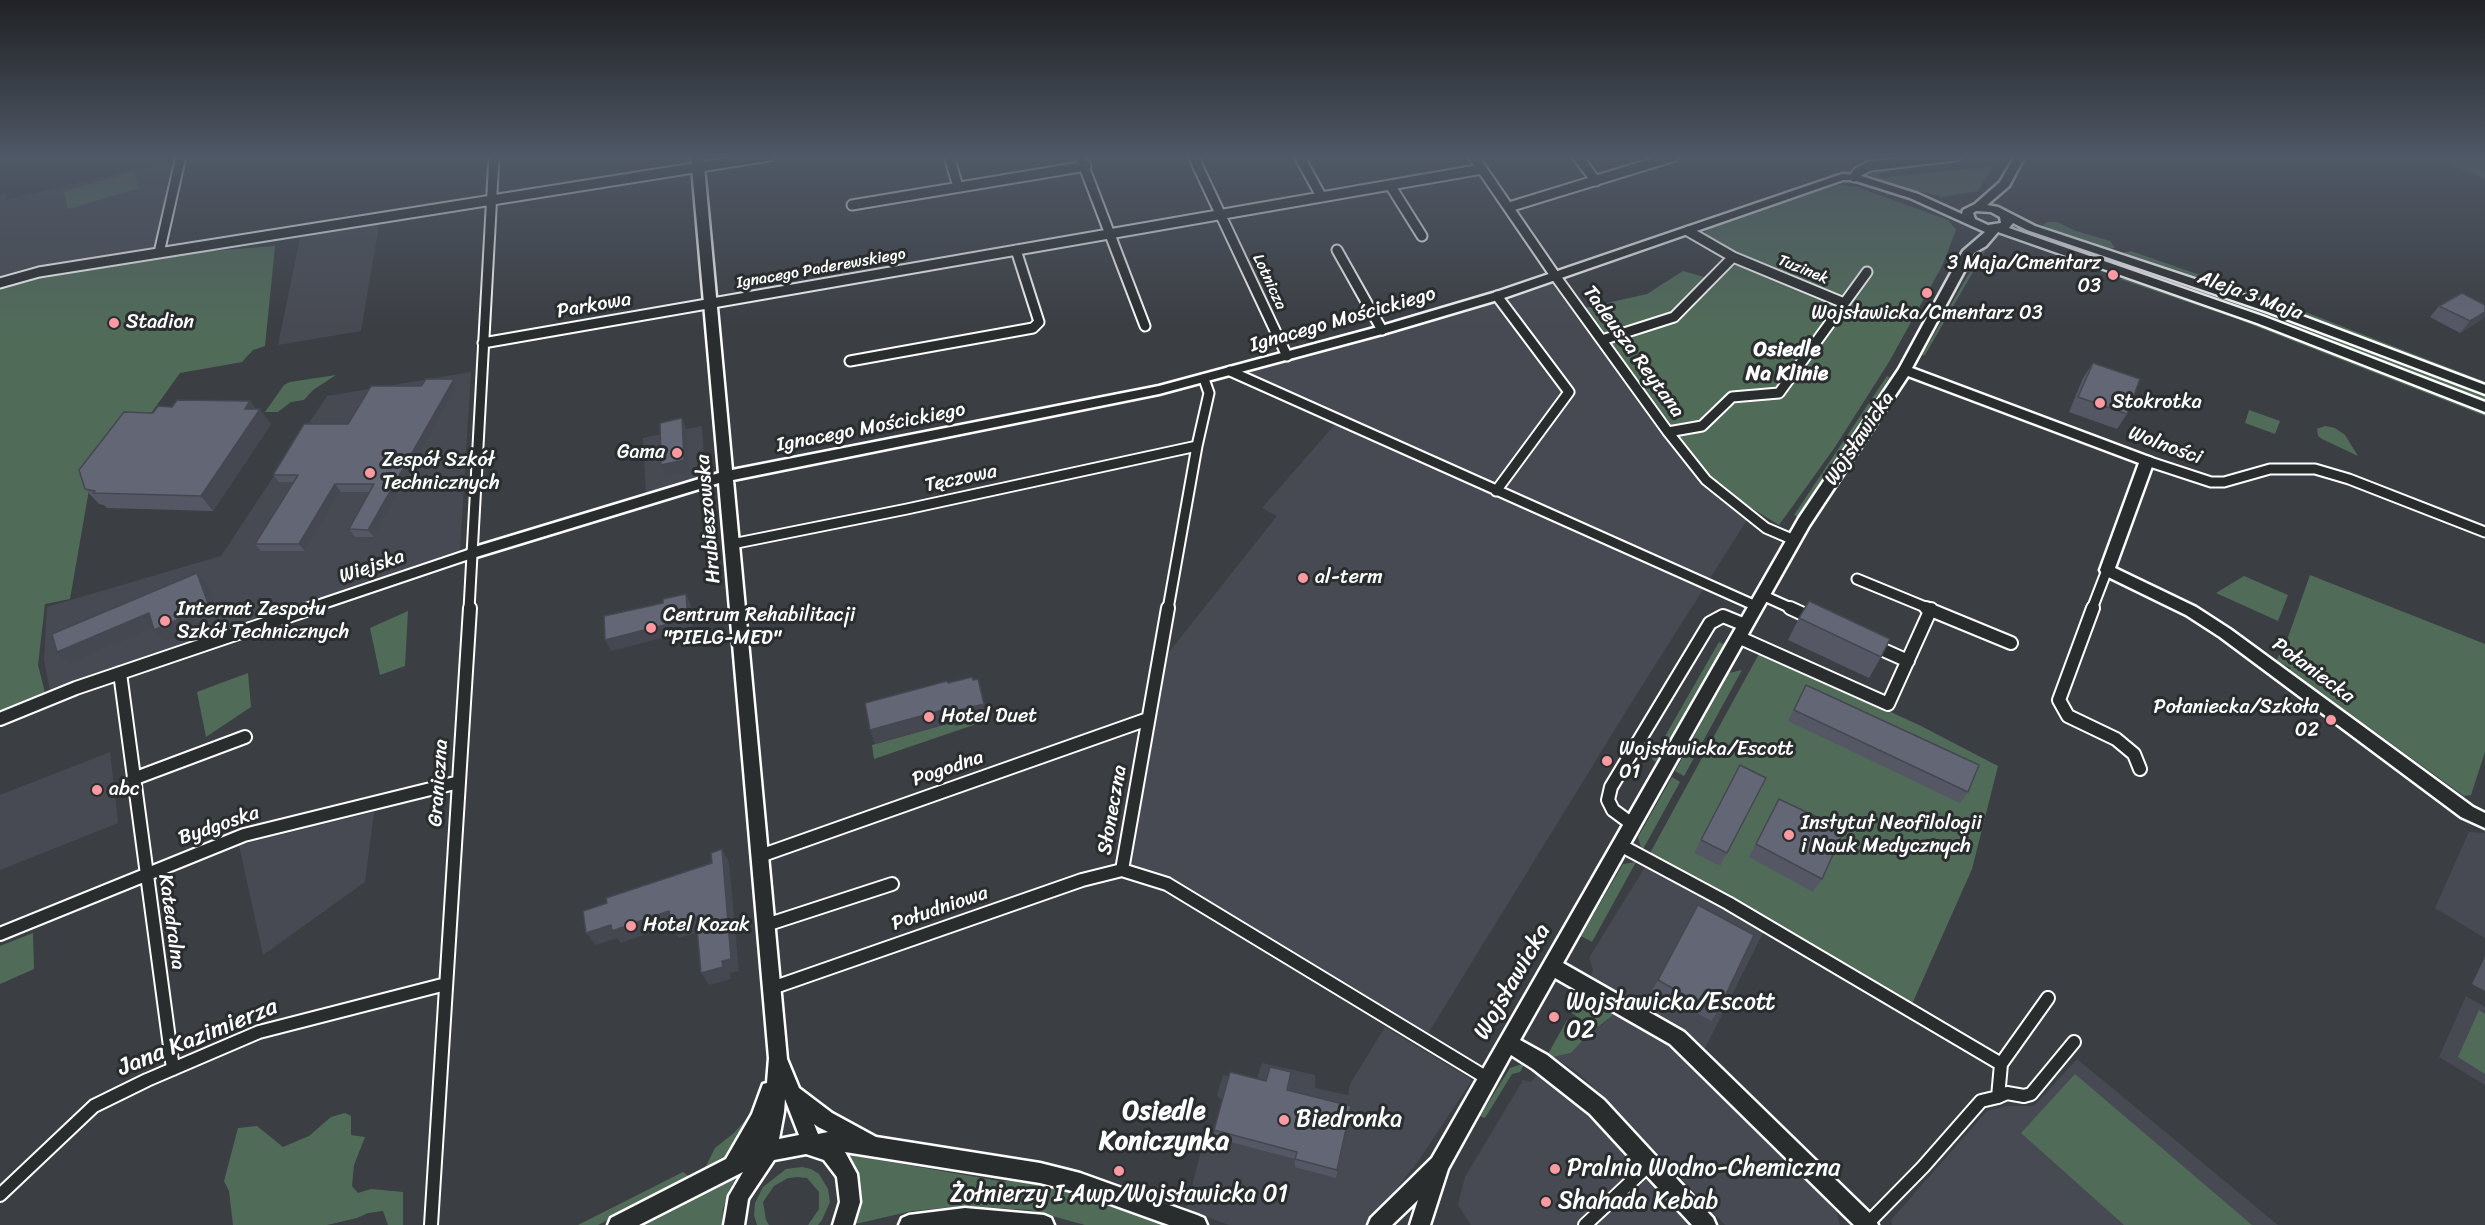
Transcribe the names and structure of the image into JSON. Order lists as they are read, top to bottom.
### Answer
{
  "streets": {
    "street": [
      "Ignacego Paderewskiego",
      "Tuzinek",
      "Lotnicza",
      "Aleja 3 Maja",
      "Parkowa",
      "Ignacego Mościckiego",
      "Tadeusza Reytana",
      "Wojsławicka",
      "Wolności",
      "Tęczowa",
      "Hrubieszowska",
      "Wiejska",
      "Połaniecka",
      "Pogodna",
      "Graniczna",
      "Słoneczna",
      "Bydgoska",
      "Południowa",
      "Katedralna",
      "Jana Kazimierza"
    ]
  },
  "crossings": [
    ["Ignacego Paderewskiego", "Lotnicza"],
    ["Ignacego Paderewskiego", "Parkowa"],
    ["Ignacego Paderewskiego", "Hrubieszowska"],
    ["Tuzinek", "Ignacego Mościckiego"],
    ["Lotnicza", "Ignacego Mościckiego"],
    ["Aleja 3 Maja", "Wojsławicka"],
    ["Parkowa", "Hrubieszowska"],
    ["Parkowa", "Graniczna"],
    ["Ignacego Mościckiego", "Tadeusza Reytana"],
    ["Ignacego Mościckiego", "Hrubieszowska"],
    ["Ignacego Mościckiego", "Wiejska"],
    ["Ignacego Mościckiego", "Słoneczna"],
    ["Tadeusza Reytana", "Wojsławicka"],
    ["Wojsławicka", "Wolności"],
    ["Wojsławicka", "Słoneczna"],
    ["Tęczowa", "Hrubieszowska"],
    ["Tęczowa", "Słoneczna"],
    ["Hrubieszowska", "Wiejska"],
    ["Hrubieszowska", "Pogodna"],
    ["Hrubieszowska", "Południowa"],
    ["Wiejska", "Graniczna"],
    ["Wiejska", "Katedralna"],
    ["Pogodna", "Słoneczna"],
    ["Graniczna", "Bydgoska"],
    ["Graniczna", "Jana Kazimierza"],
    ["Słoneczna", "Południowa"],
    ["Bydgoska", "Katedralna"],
    ["Katedralna", "Jana Kazimierza"]
  ],
  "districts": ["Osiedle Na Klinie", "Osiedle Koniczynka"],
  "places": [
    "3 Maja/Cmentarz 03",
    "Wojsławicka/Cmentarz 03",
    "Stadion",
    "Stokrotka",
    "Gama",
    "Zespół Szkół Technicznych",
    "al-term",
    "Internat Zespołu Szkół Technicznych",
    "Centrum Rehabilitacji \"PIELG-MED\"",
    "Hotel Duet",
    "Połaniecka/Szkoła 02",
    "Wojsławicka/Escott 01",
    "abc",
    "Instytut Neofilologii i Nauk Medycznych",
    "Hotel Kozak",
    "Wojsławicka/Escott 02",
    "Biedronka",
    "Pralnia Wodno-Chemiczna",
    "Żołnierzy I Awp/Wojsławicka 01",
    "Shahada Kebab"
  ]
}
